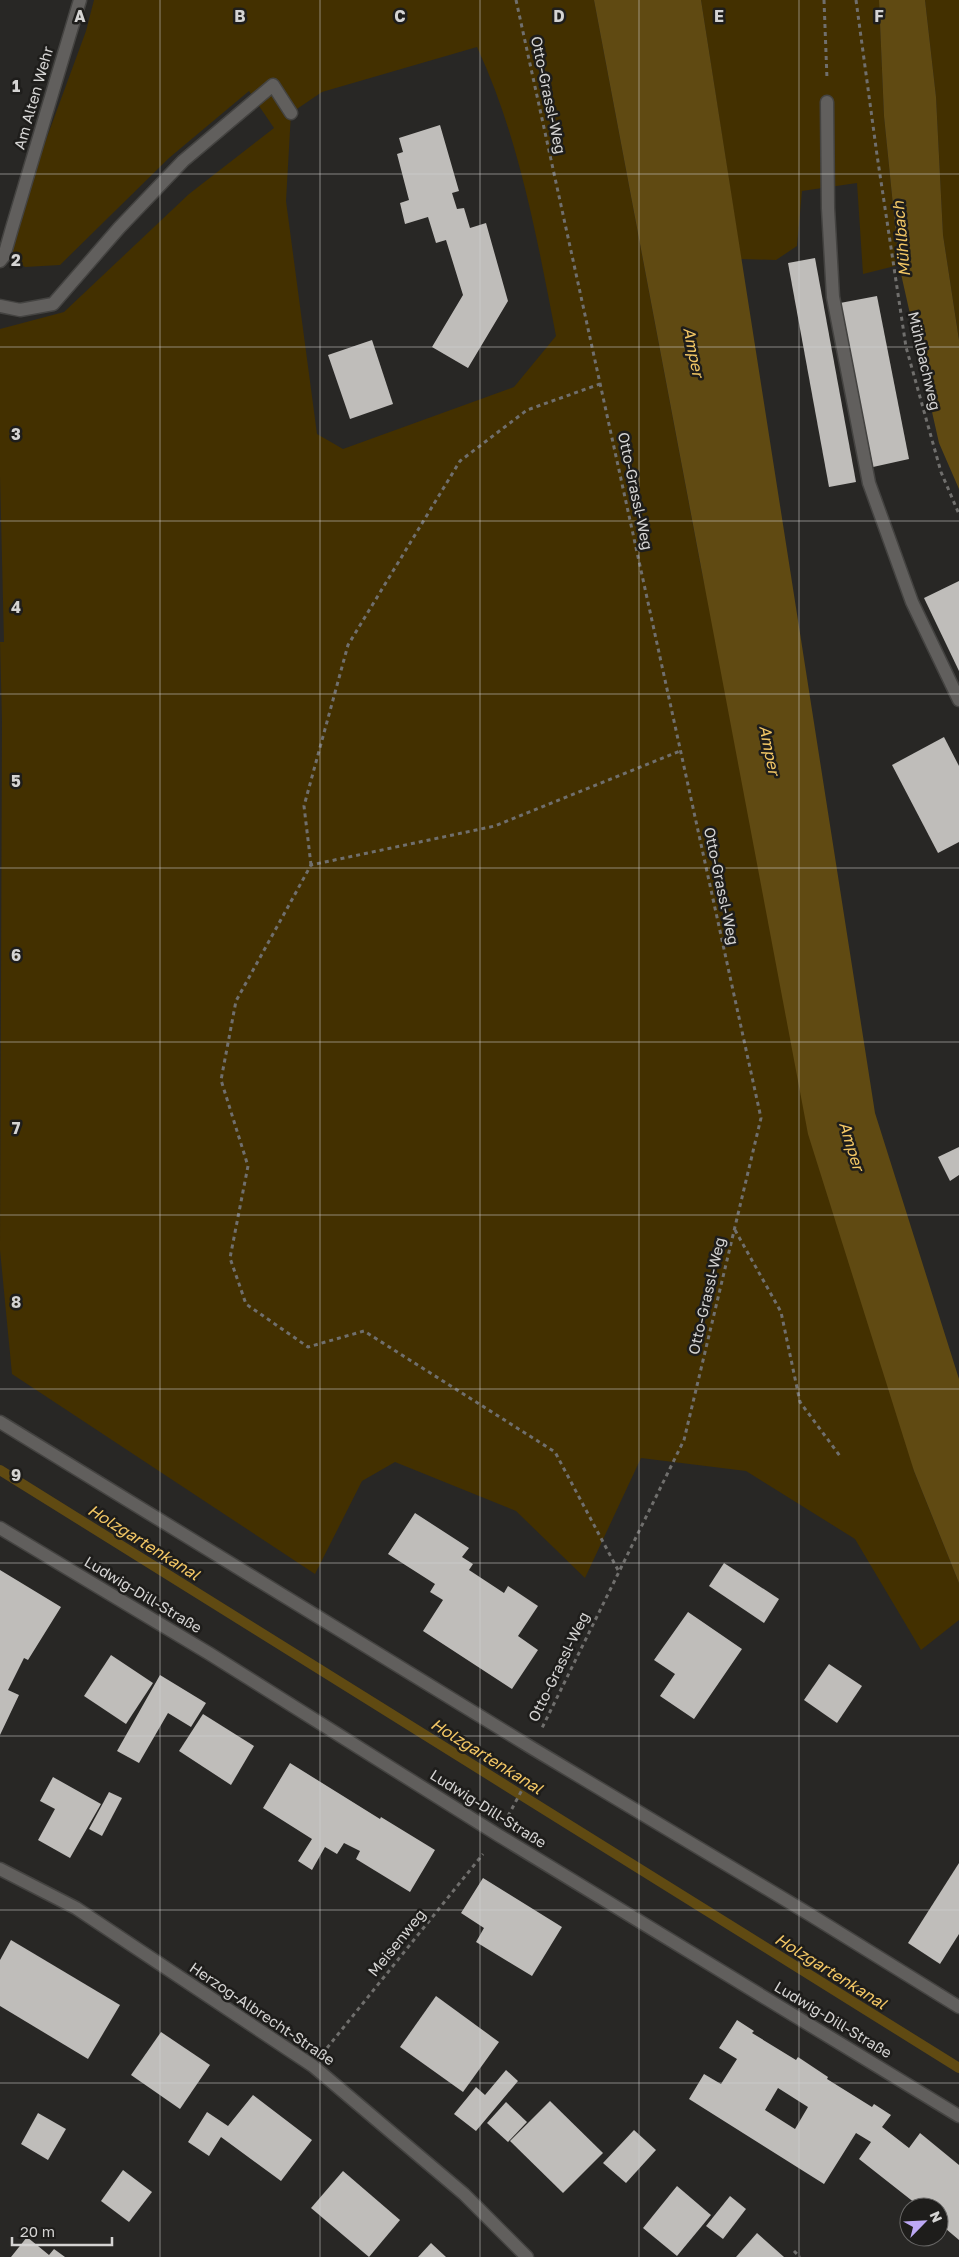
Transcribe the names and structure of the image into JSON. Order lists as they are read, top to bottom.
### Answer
{
  "streets": {
    "street": ["Am Alten Wehr", "Ludwig-Dill-Straße", "Herzog-Albrecht-Straße"],
    "path": ["Otto-Grassl-Weg", "Mühlbachweg", "Meisenweg"]
  },
  "crossings": [
    ["Ludwig-Dill-Straße", "Meisenweg"],
    ["Meisenweg", "Herzog-Albrecht-Straße"]
  ],
  "water": ["Mühlbach", "Amper", "Holzgartenkanal"],
  "scale_bar": "20 m",
  "north": "top right",
  "grid": {
    "columns": [
      "A",
      "B",
      "C",
      "D",
      "E",
      "F"
    ],
    "rows": [
      "1",
      "2",
      "3",
      "4",
      "5",
      "6",
      "7",
      "8",
      "9"
    ]
  }
}
